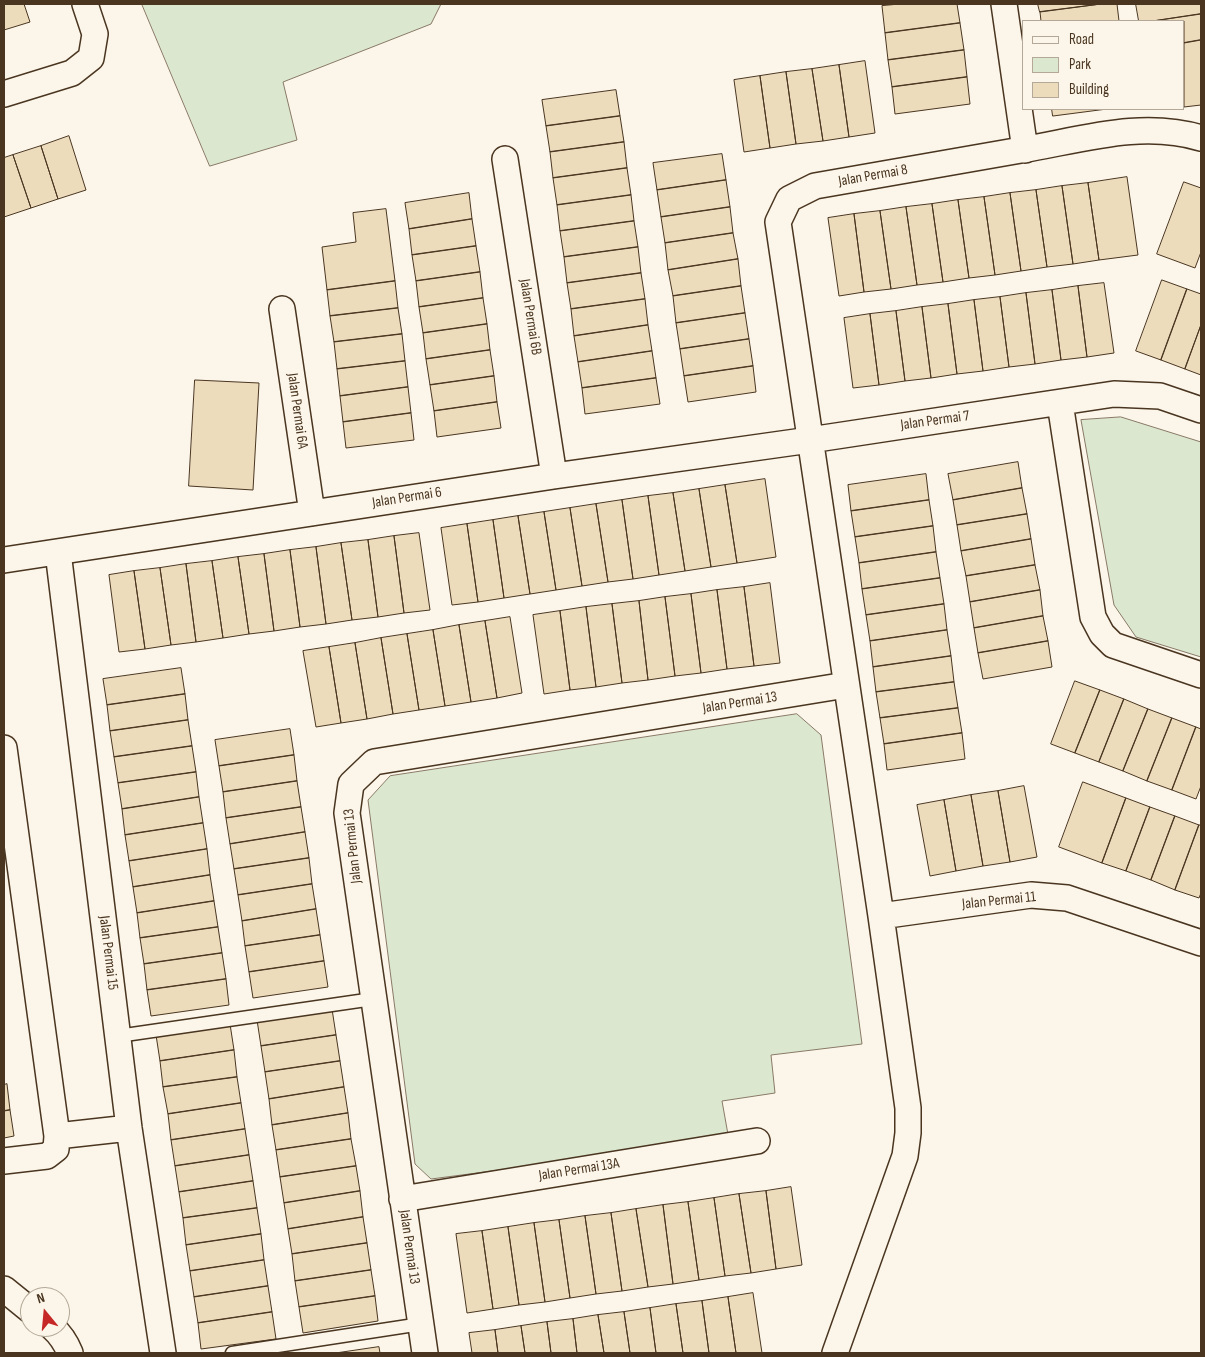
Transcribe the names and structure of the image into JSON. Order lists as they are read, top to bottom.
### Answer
{
  "streets": {
    "street": [
      "Jalan Permai 8",
      "Jalan Permai 6B",
      "Jalan Permai 6A",
      "Jalan Permai 7",
      "Jalan Permai 6",
      "Jalan Permai 13",
      "Jalan Permai 11",
      "Jalan Permai 15",
      "Jalan Permai 13A"
    ]
  },
  "crossings": [
    ["Jalan Permai 8", "Jalan Permai 7"],
    ["Jalan Permai 8", "Jalan Permai 6"],
    ["Jalan Permai 8", "Jalan Permai 13"],
    ["Jalan Permai 8", "Jalan Permai 11"],
    ["Jalan Permai 6B", "Jalan Permai 6"],
    ["Jalan Permai 6A", "Jalan Permai 6"],
    ["Jalan Permai 7", "Jalan Permai 6"],
    ["Jalan Permai 6", "Jalan Permai 15"],
    ["Jalan Permai 13", "Jalan Permai 13A"]
  ],
  "legend": ["Road", "Park", "Building"],
  "north": "top"
}
